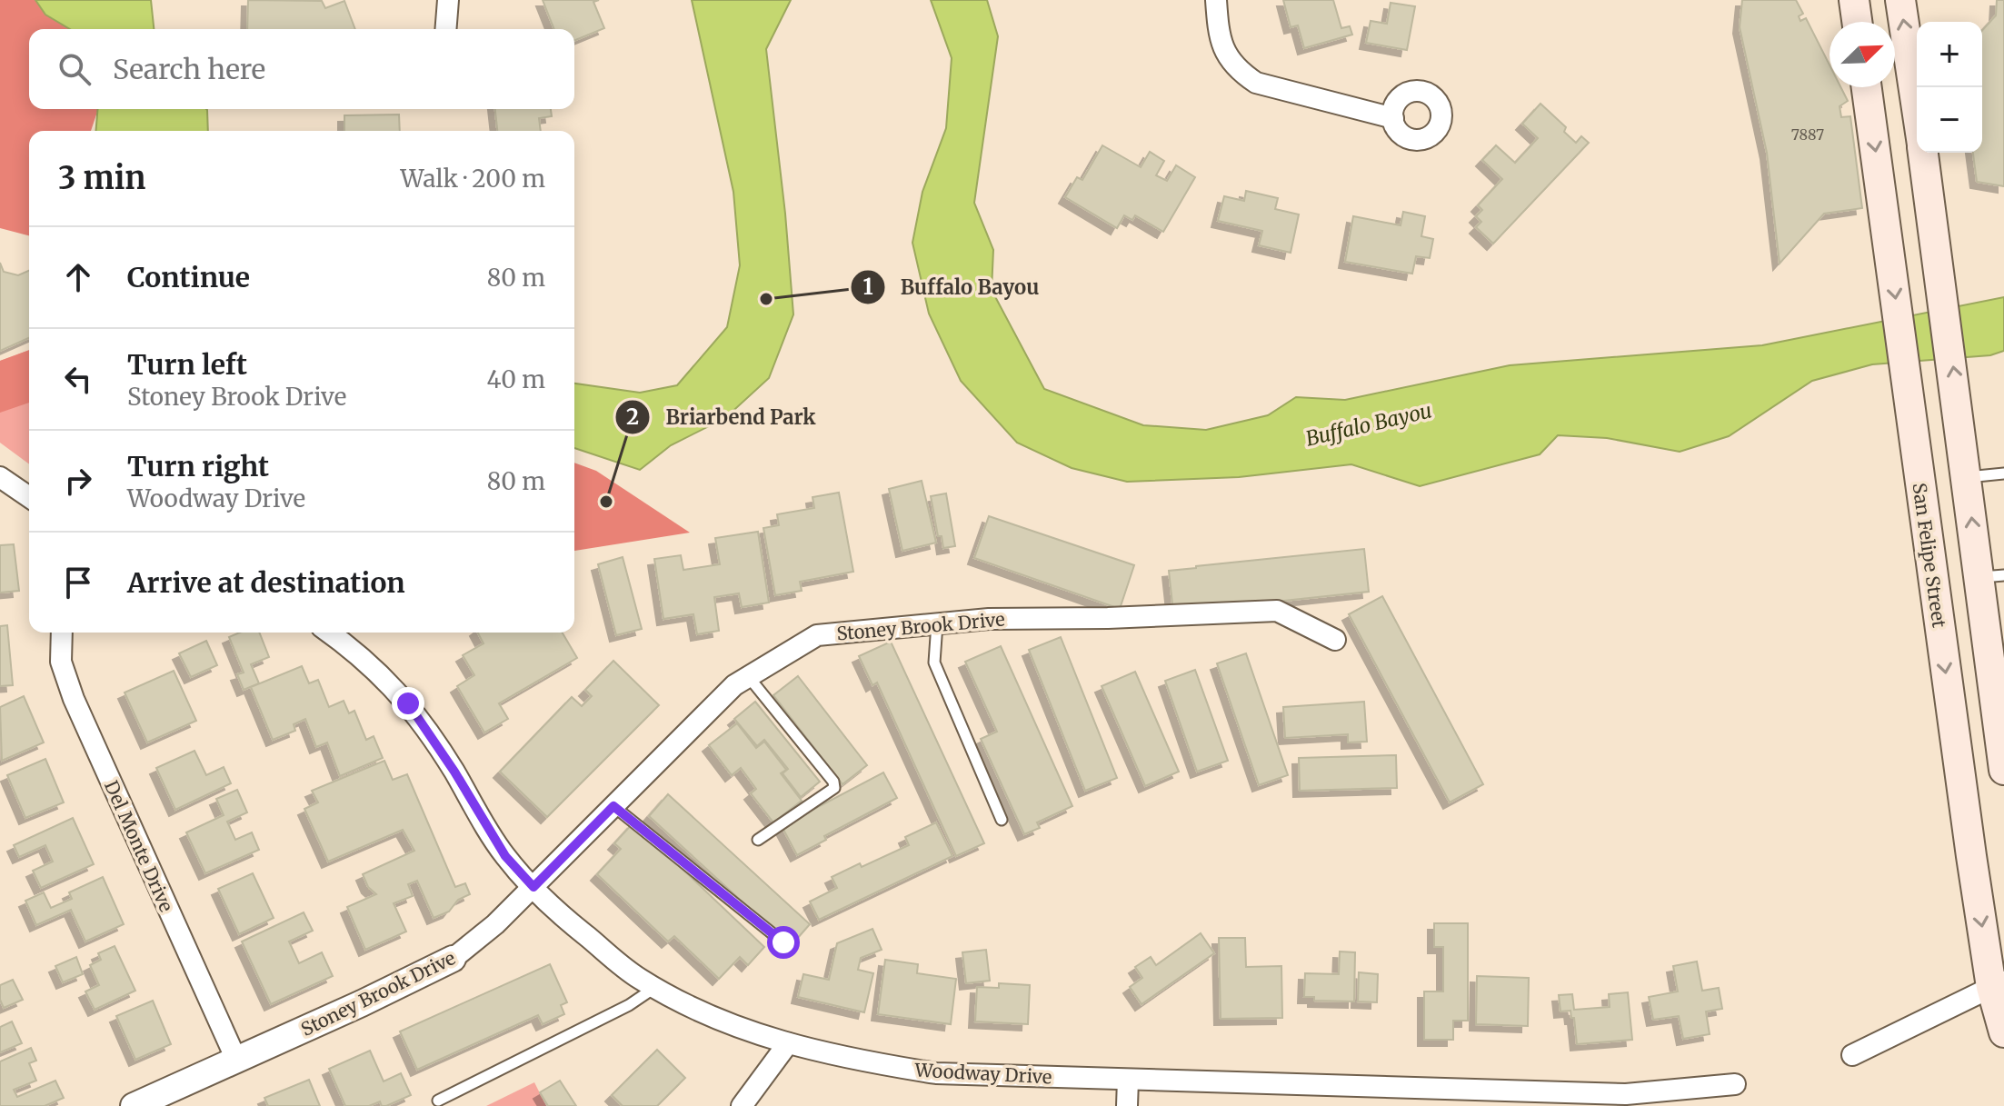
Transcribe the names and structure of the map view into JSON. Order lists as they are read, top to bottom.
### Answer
{
  "streets": {
    "main road": ["San Felipe Street"],
    "street": ["Stoney Brook Drive", "Del Monte Drive", "Woodway Drive"]
  },
  "crossings": [
    ["Stoney Brook Drive", "Del Monte Drive"],
    ["Stoney Brook Drive", "Woodway Drive"]
  ],
  "water": ["Buffalo Bayou"],
  "places": ["Buffalo Bayou", "Briarbend Park"],
  "house_numbers": ["7887"],
  "north": "top right",
  "page": {
    "map_buttons": ["+", "−"],
    "search": "Search here",
    "heading": ["3 min", "Walk · 200 m"],
    "list": [
      ["Continue", "80 m"],
      ["Turn left", "Stoney Brook Drive", "40 m"],
      ["Turn right", "Woodway Drive", "80 m"],
      "Arrive at destination"
    ]
  }
}
